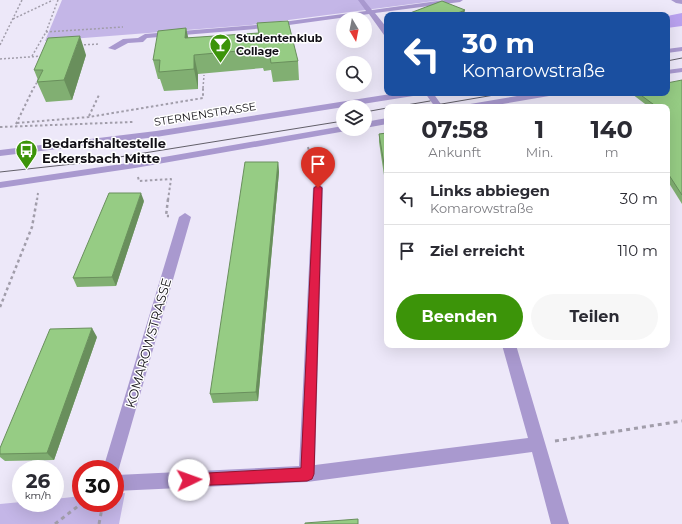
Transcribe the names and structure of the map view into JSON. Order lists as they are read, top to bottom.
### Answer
{
  "streets": {
    "street": ["STERNENSTRASSE", "KOMAROWSTRASSE"]
  },
  "places": {
    "bar": ["Studentenklub Collage"],
    "bus stop": ["Bedarfshaltestelle Eckersbach Mitte"]
  },
  "north": "bottom",
  "page": {
    "turn": ["30 m", "Komarowstraße"],
    "eta": [
      "07:58",
      "Ankunft",
      "1",
      "Min.",
      "140",
      "m"
    ],
    "list": [
      {
        "name": "Links abbiegen",
        "note": "Komarowstraße",
        "value": "30 m"
      },
      {
        "name": "Ziel erreicht",
        "value": "110 m"
      }
    ],
    "buttons": ["Beenden", "Teilen"],
    "speed": "26 km/h",
    "limit": "30"
  }
}
